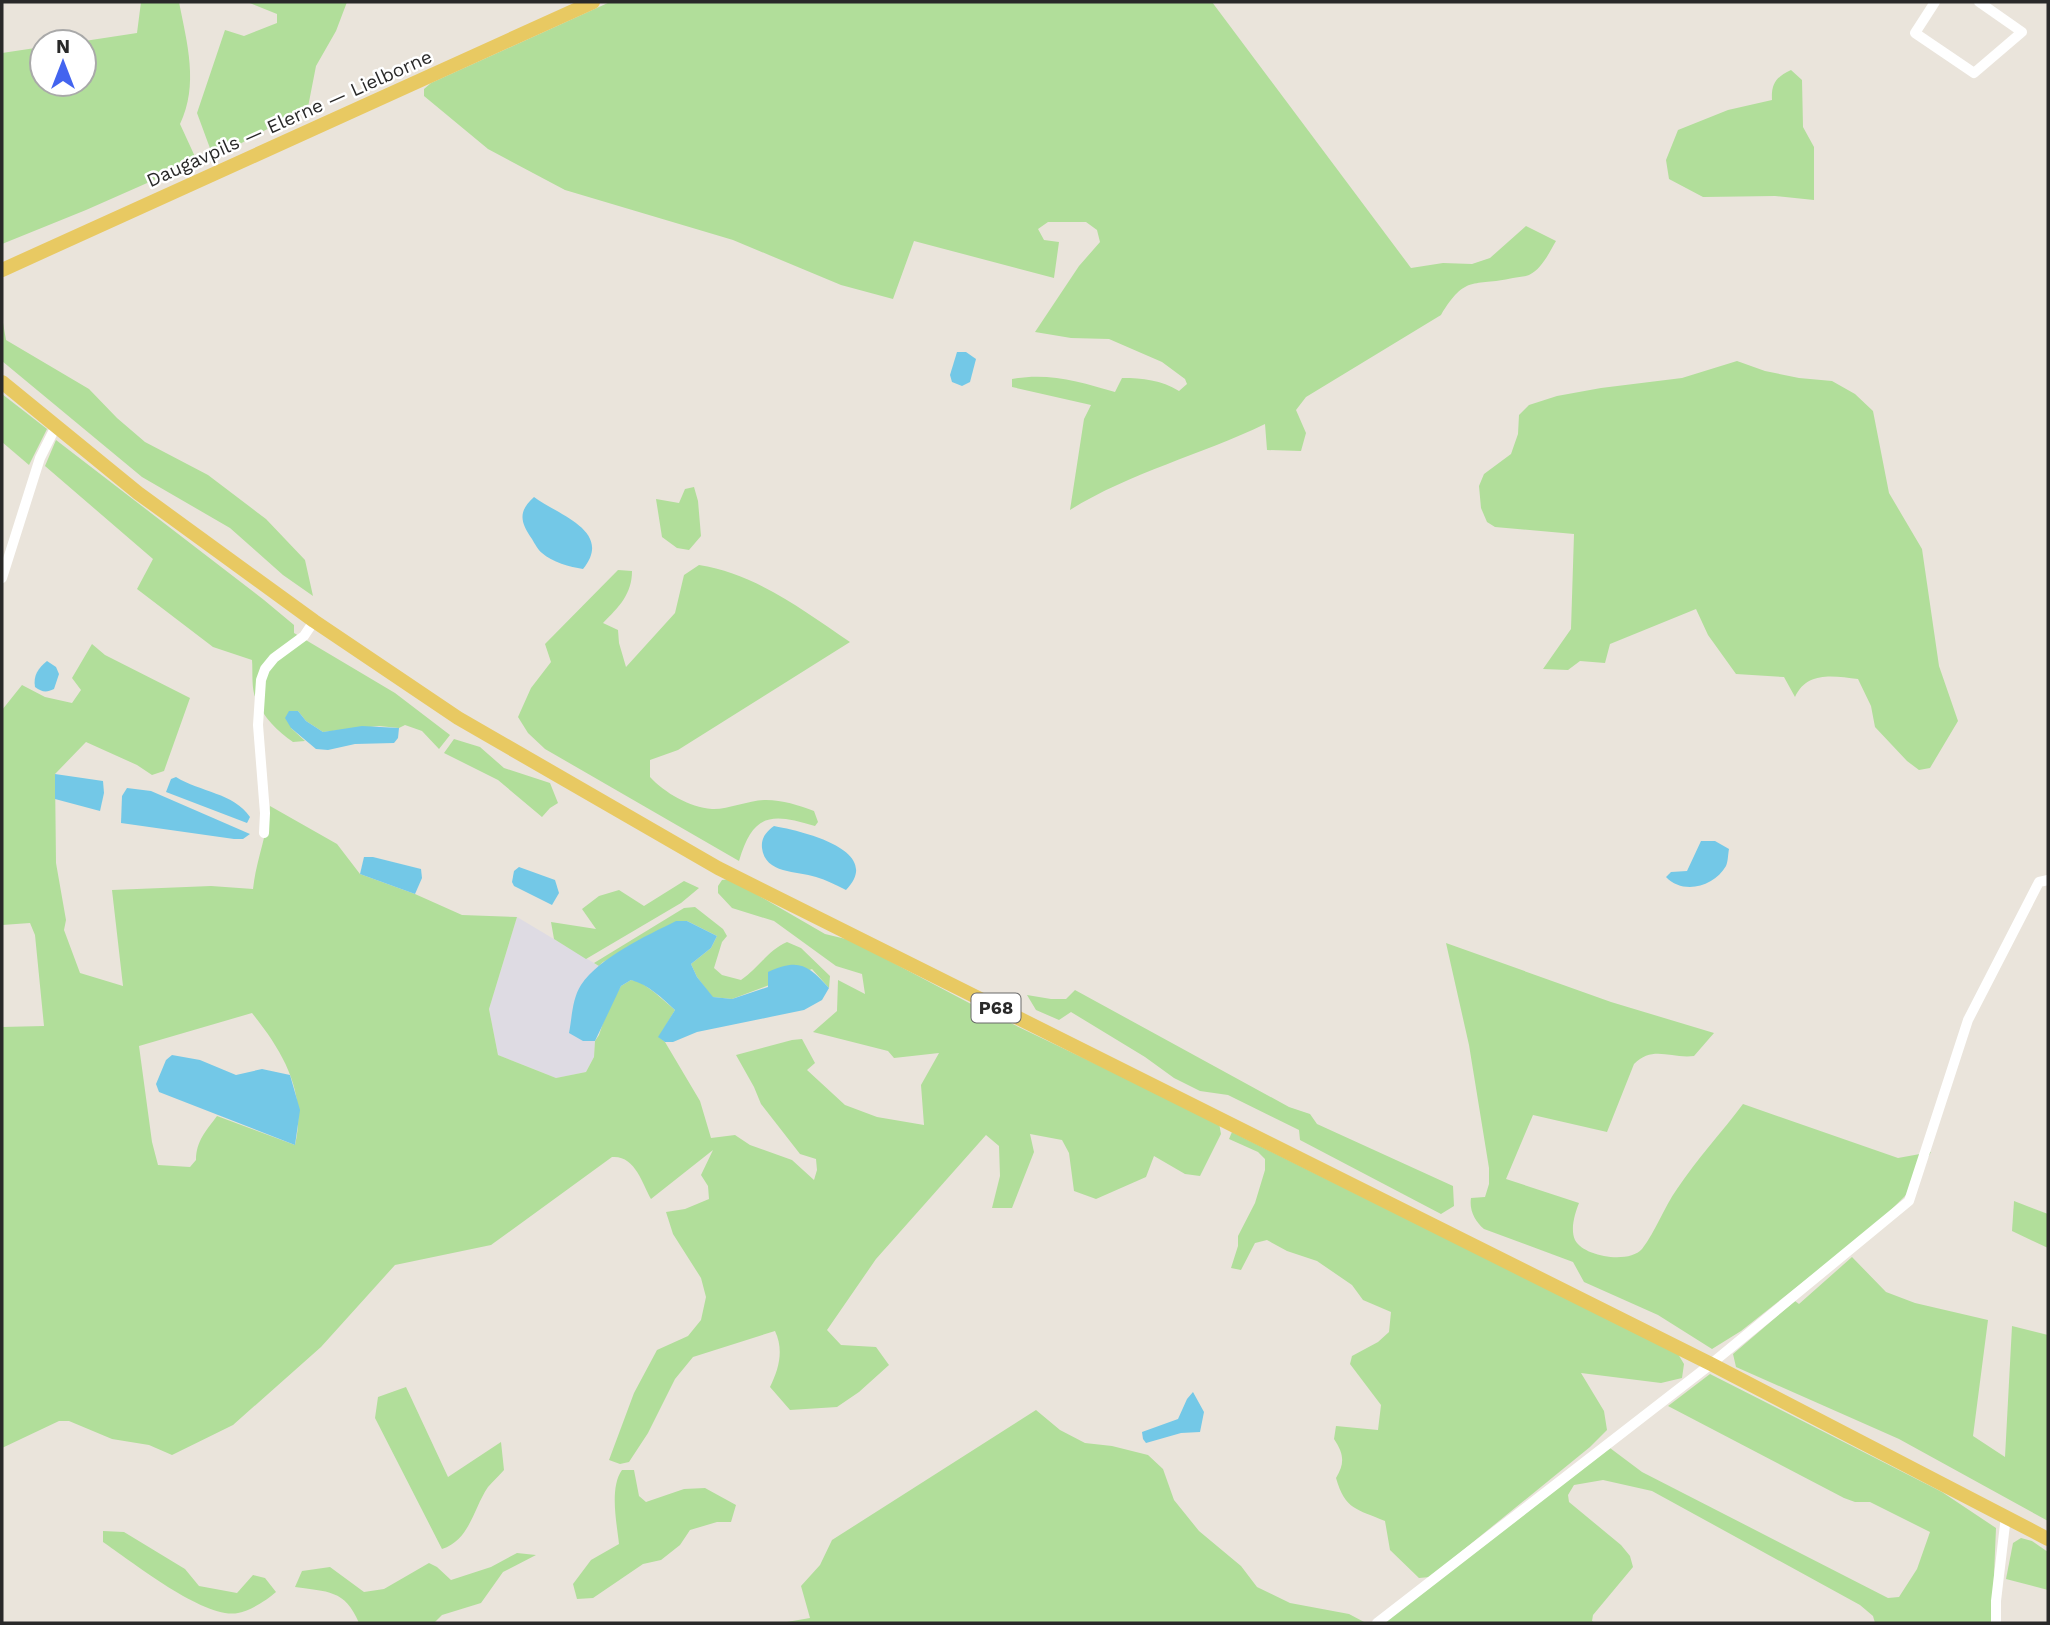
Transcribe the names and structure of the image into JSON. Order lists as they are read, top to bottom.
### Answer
{
  "streets": {
    "main road": ["Daugavpils — Elerne — Lielborne", "P68"]
  },
  "north": "top"
}
